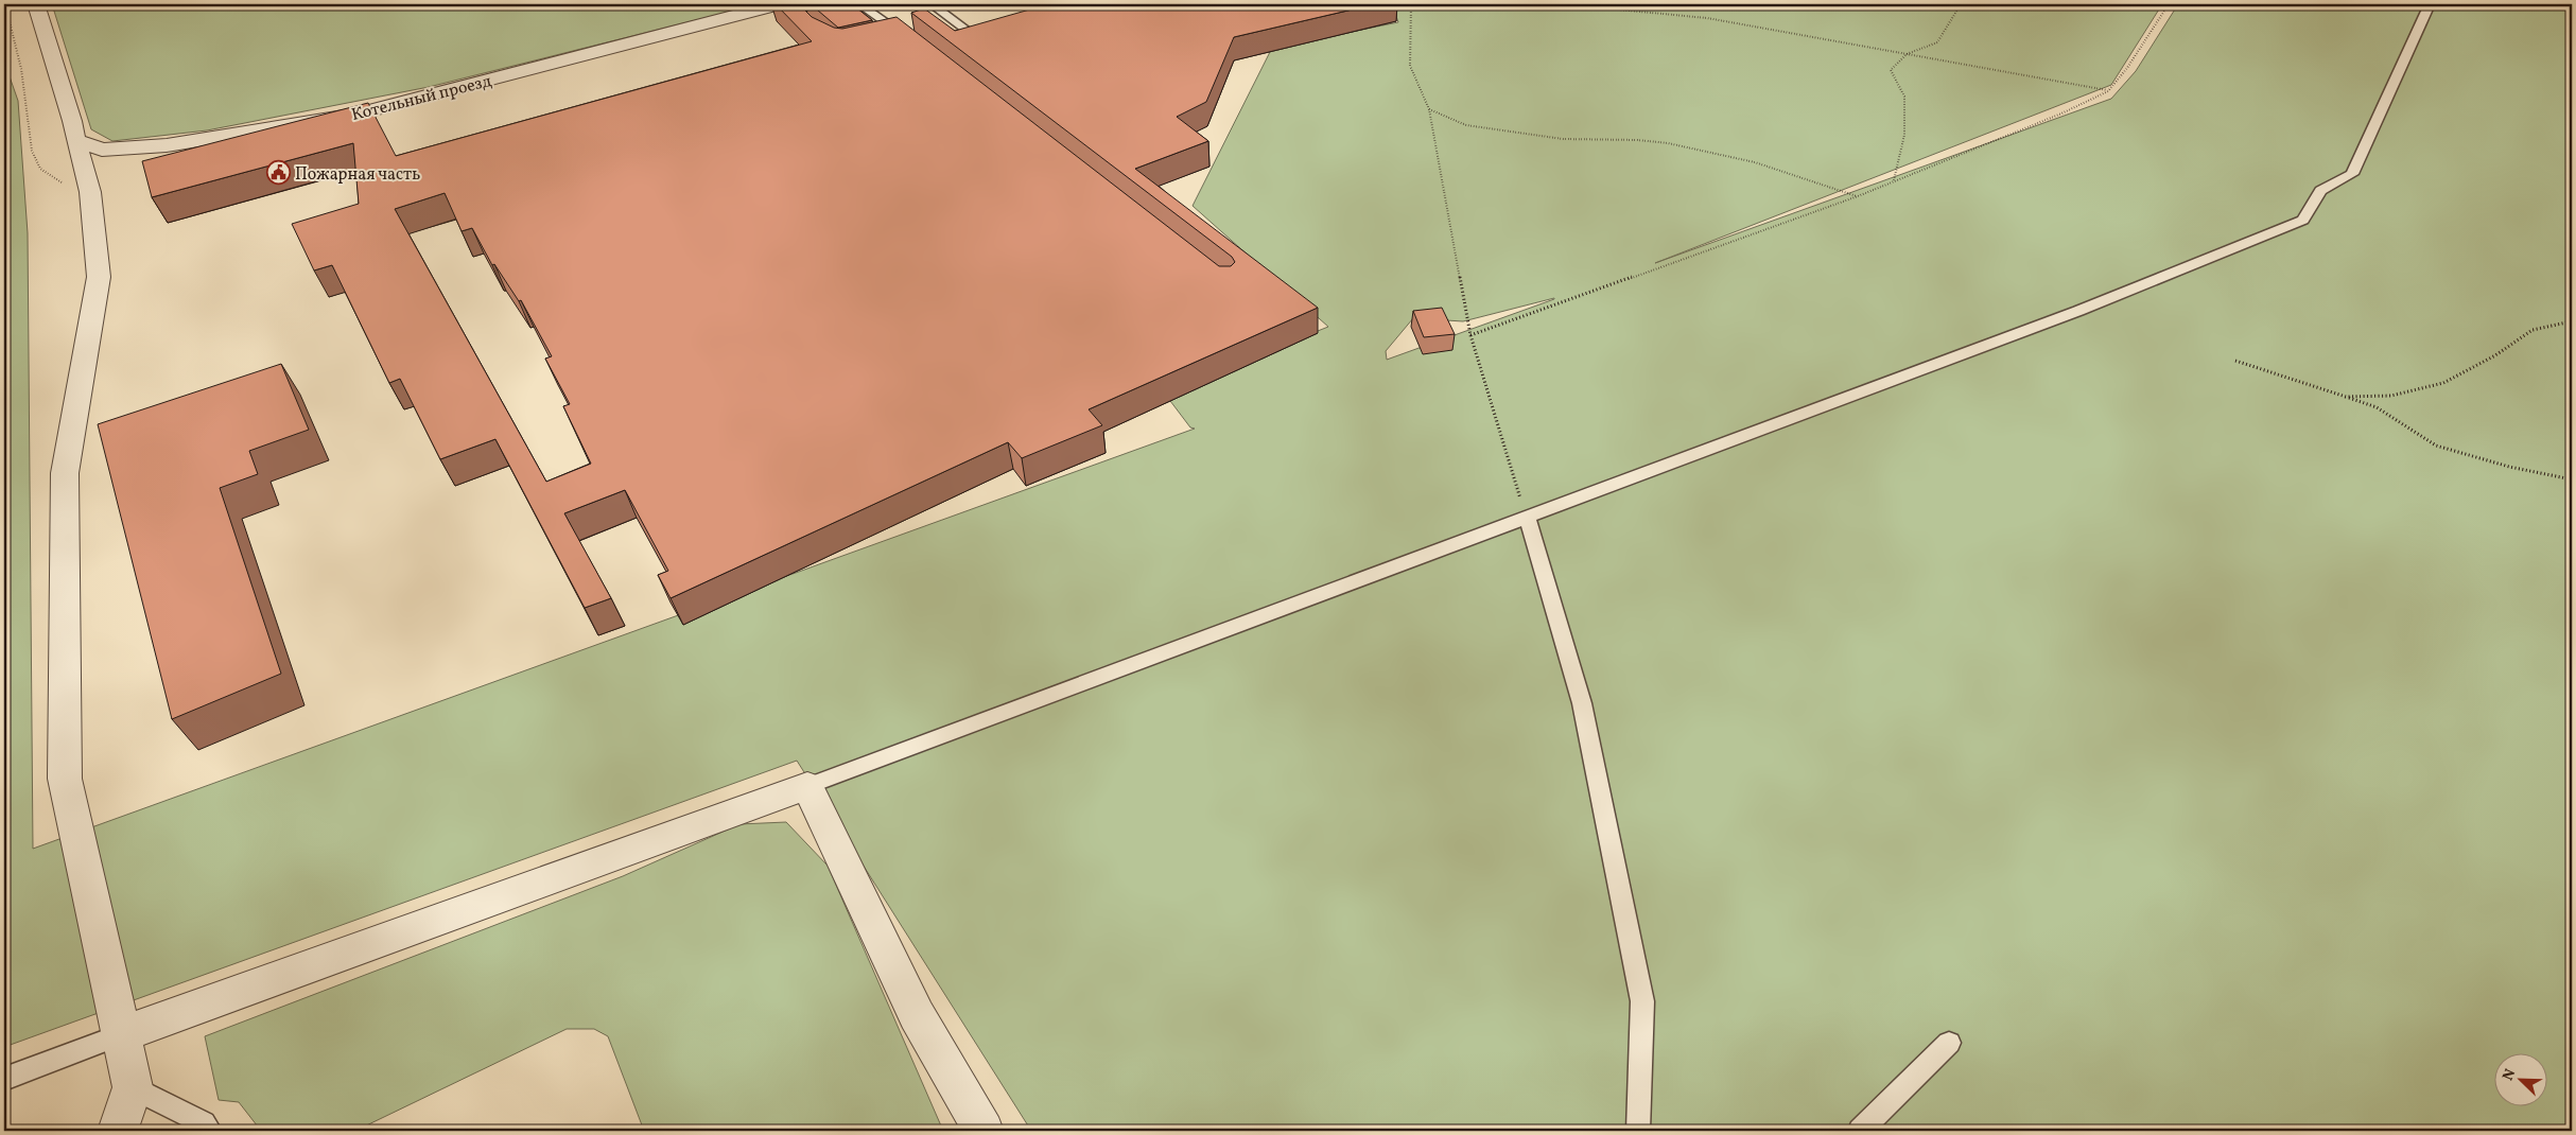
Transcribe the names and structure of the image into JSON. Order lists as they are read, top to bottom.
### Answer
{
  "streets": {
    "street": ["Котельный проезд"]
  },
  "places": {
    "public building": ["Пожарная часть"]
  },
  "north": "top left"
}
